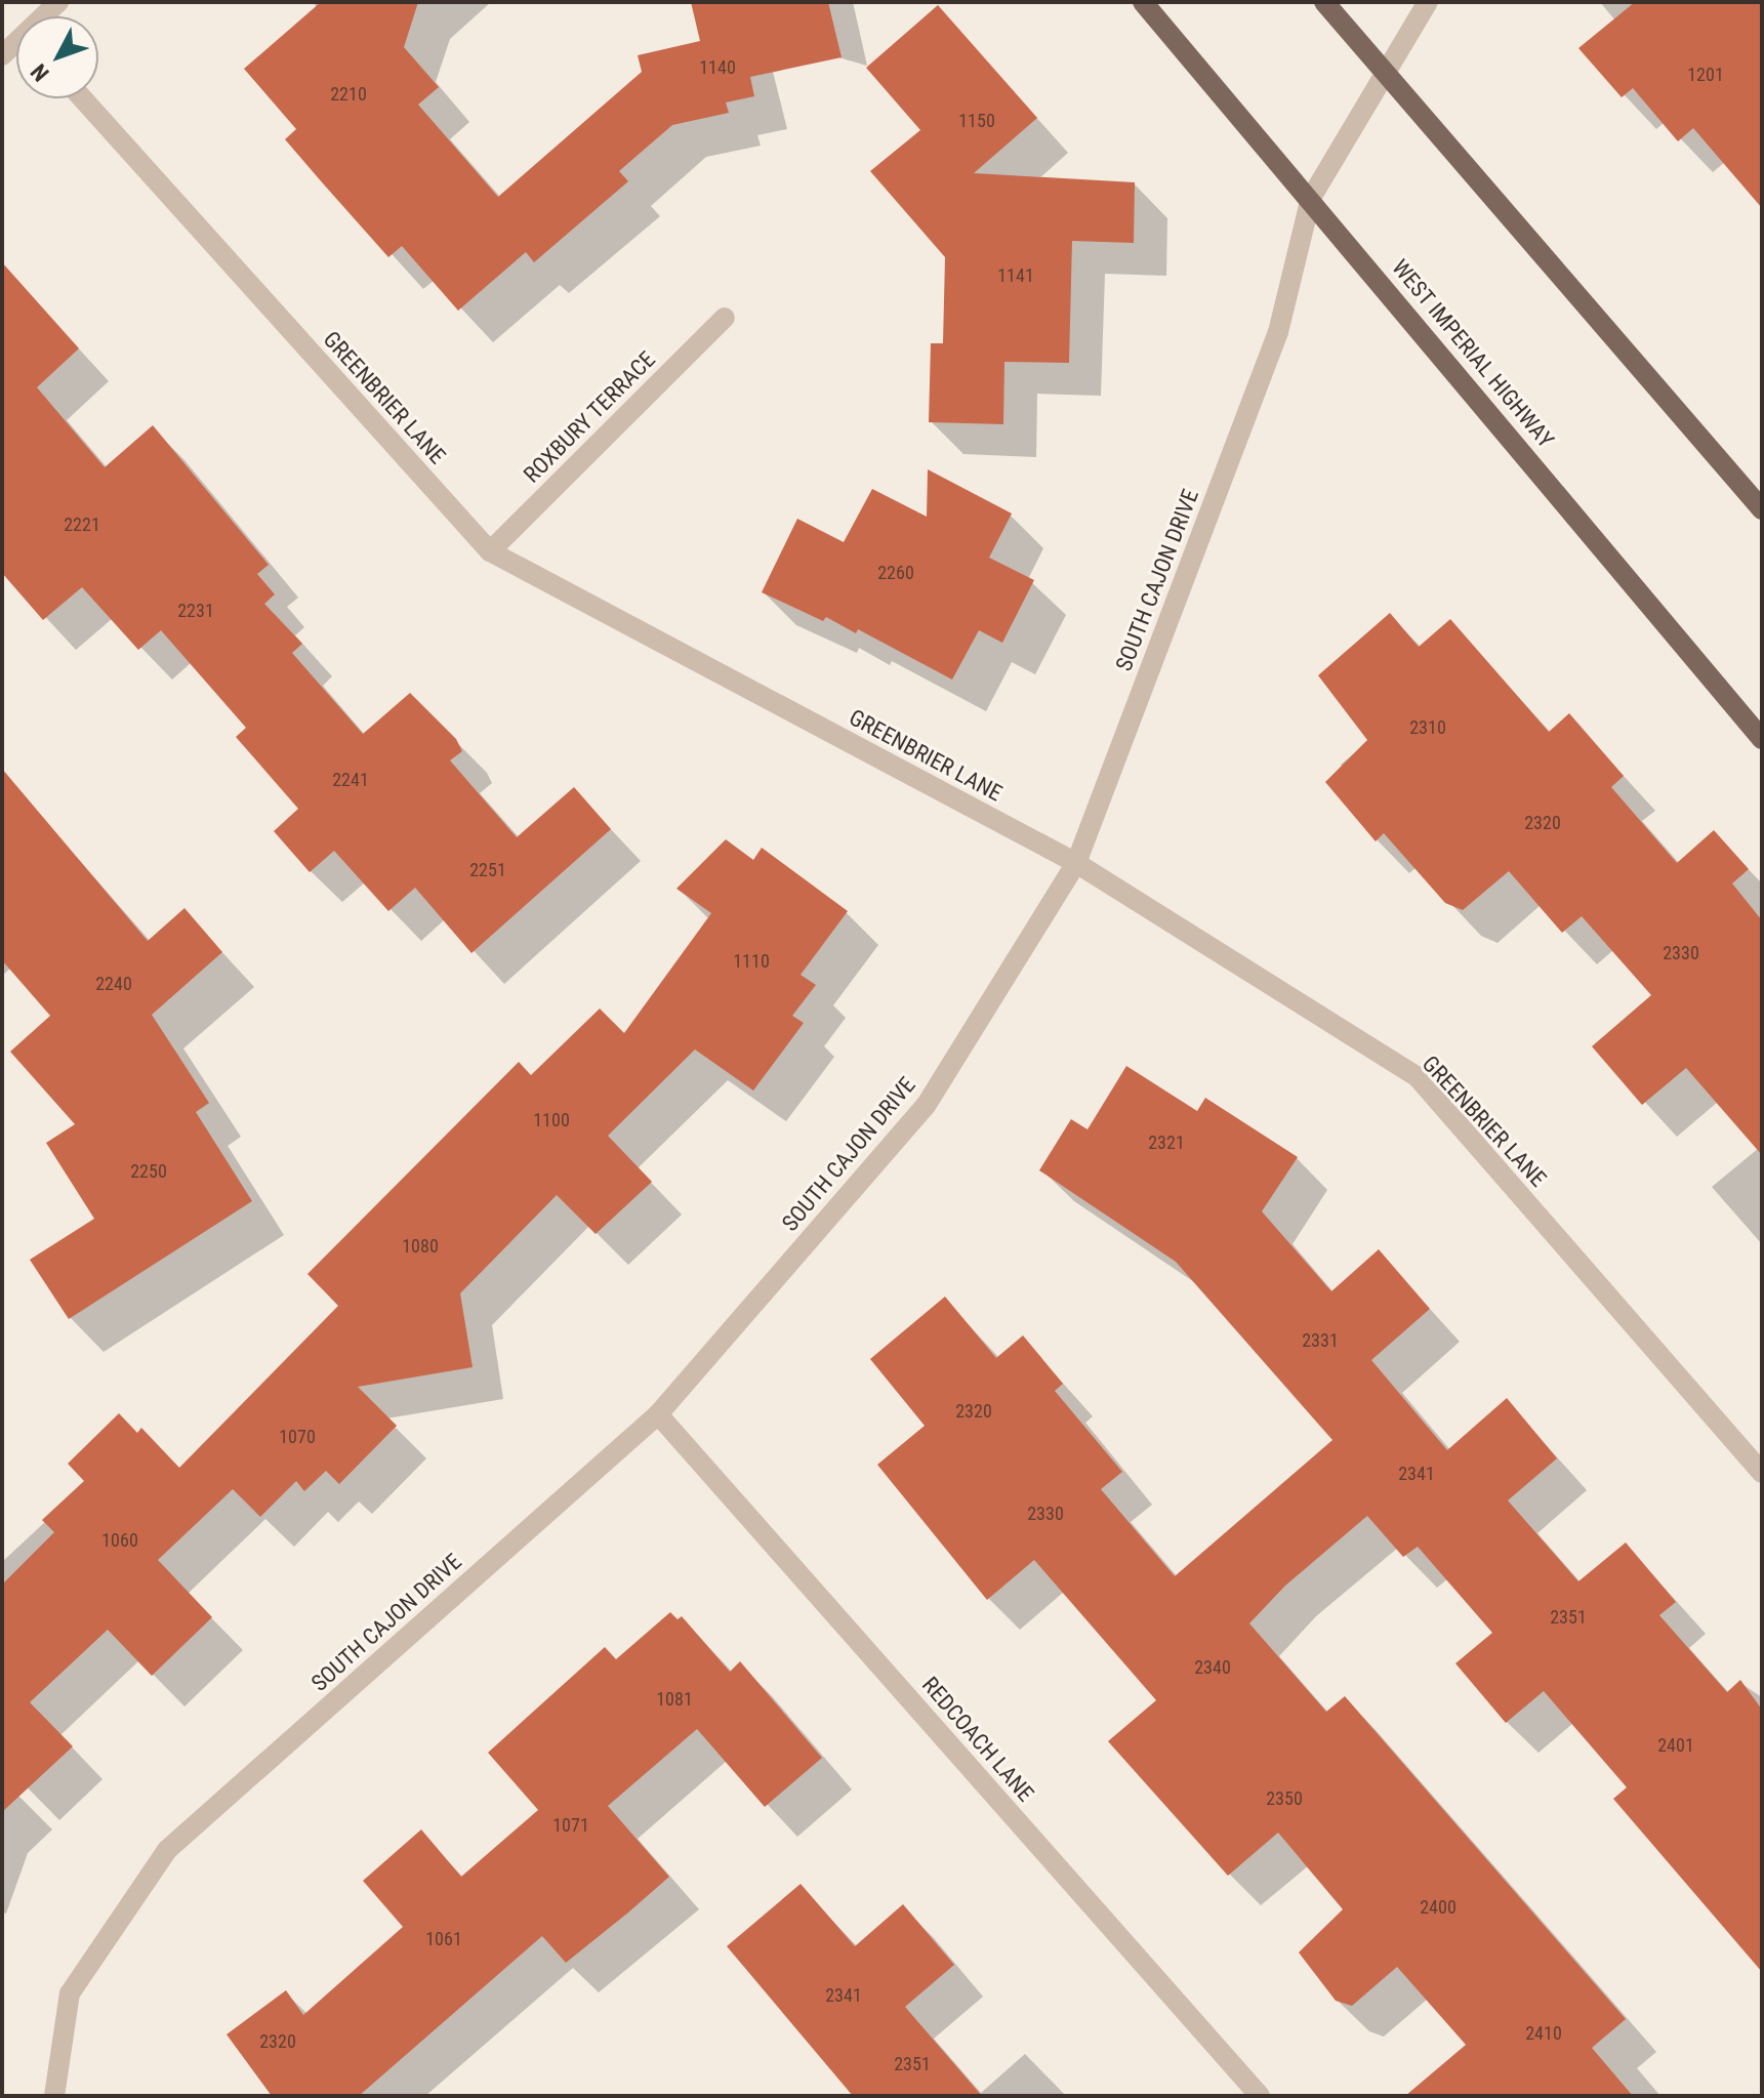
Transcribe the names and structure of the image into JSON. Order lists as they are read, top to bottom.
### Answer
{
  "streets": {
    "main road": ["WEST IMPERIAL HIGHWAY"],
    "street": [
      "GREENBRIER LANE",
      "ROXBURY TERRACE",
      "SOUTH CAJON DRIVE",
      "REDCOACH LANE"
    ]
  },
  "crossings": [
    ["WEST IMPERIAL HIGHWAY", "SOUTH CAJON DRIVE"],
    ["GREENBRIER LANE", "ROXBURY TERRACE"],
    ["GREENBRIER LANE", "SOUTH CAJON DRIVE"],
    ["SOUTH CAJON DRIVE", "REDCOACH LANE"]
  ],
  "house_numbers": [
    "1140",
    "1201",
    "2210",
    "1150",
    "1141",
    "2221",
    "2260",
    "2231",
    "2310",
    "2241",
    "2320",
    "2251",
    "2330",
    "1110",
    "2240",
    "1100",
    "2321",
    "2250",
    "1080",
    "2331",
    "2320",
    "1070",
    "2341",
    "2330",
    "1060",
    "2351",
    "2340",
    "1081",
    "2401",
    "2350",
    "1071",
    "2400",
    "1061",
    "2341",
    "2410",
    "2320",
    "2351"
  ],
  "north": "bottom left"
}
